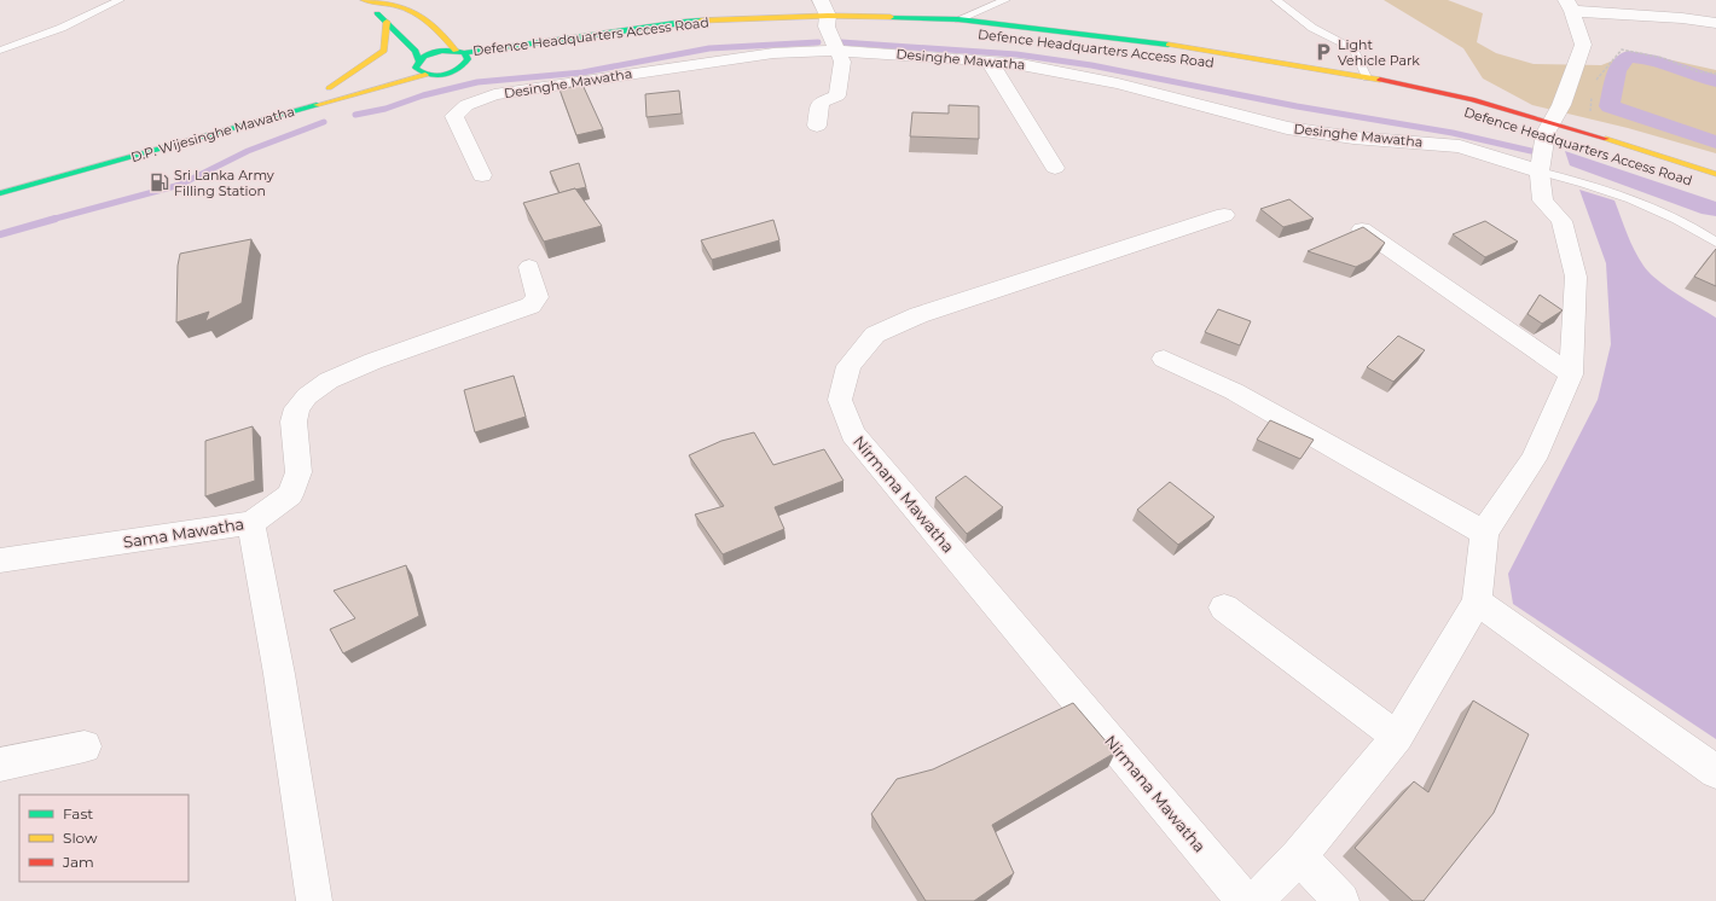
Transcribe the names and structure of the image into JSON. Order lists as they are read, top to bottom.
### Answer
{
  "streets": {
    "main road": ["Defence Headquarters Access Road", "D.P. Wijesinghe Mawatha"],
    "street": ["Desinghe Mawatha", "Nirmana Mawatha", "Sama Mawatha"]
  },
  "crossings": [
    ["Defence Headquarters Access Road", "D.P. Wijesinghe Mawatha"]
  ],
  "places": {
    "parking": ["Light Vehicle Park"],
    "fuel station": ["Sri Lanka Army Filling Station"]
  },
  "legend": ["Fast", "Slow", "Jam"]
}
